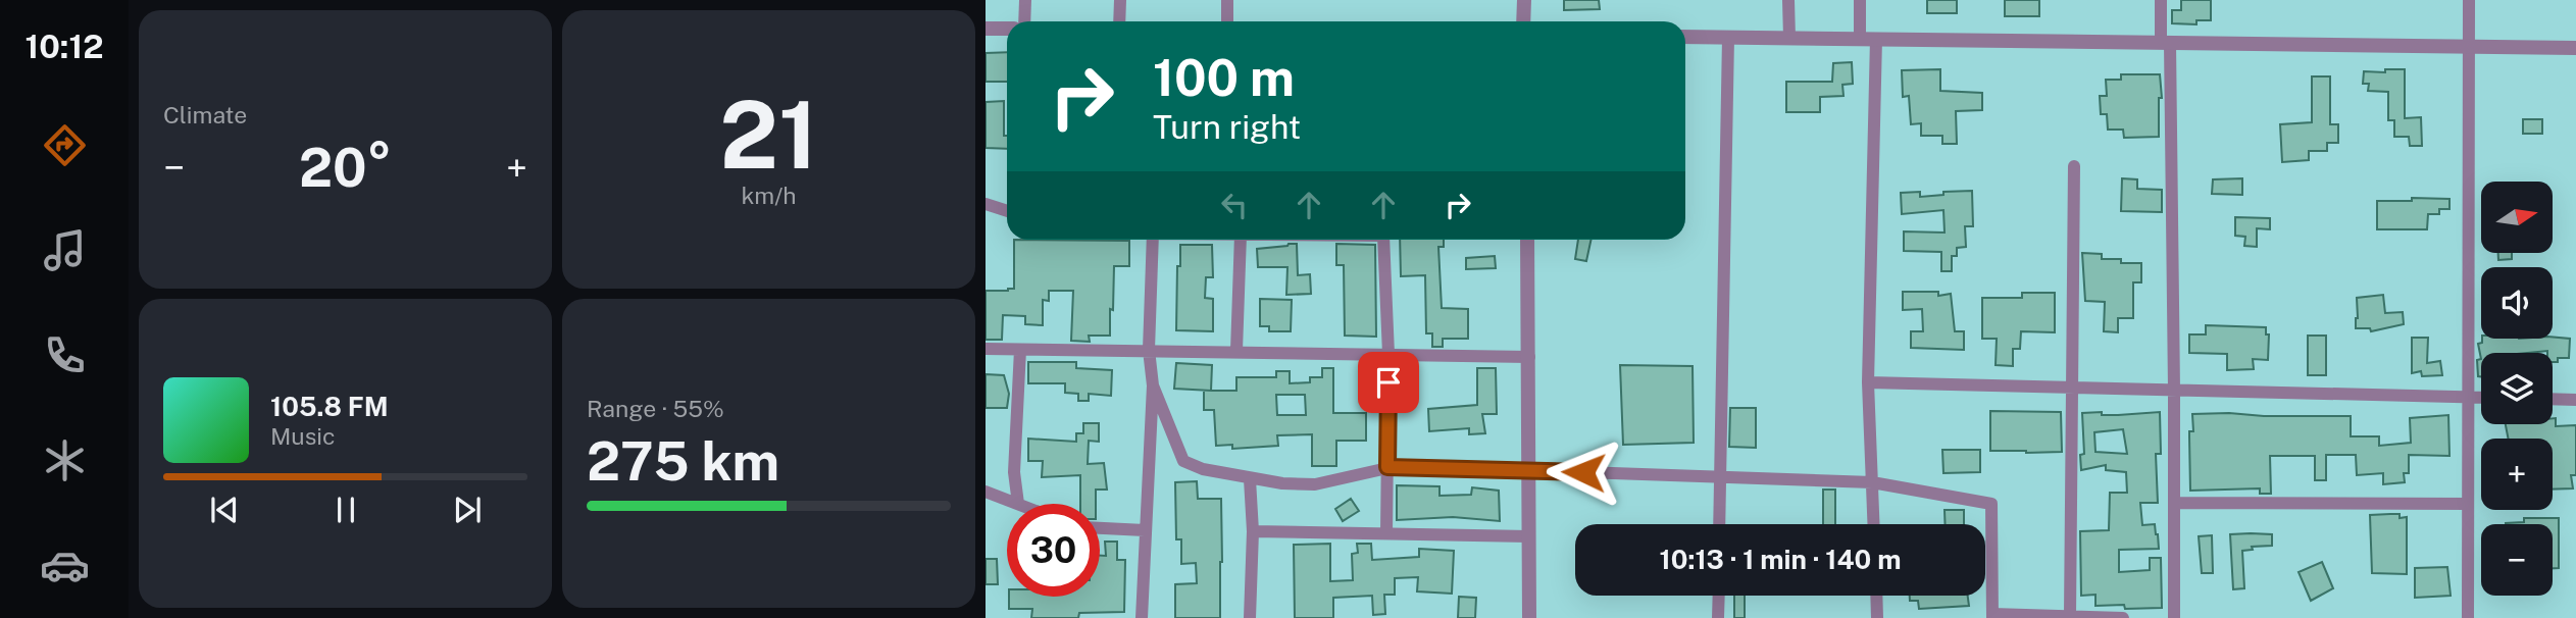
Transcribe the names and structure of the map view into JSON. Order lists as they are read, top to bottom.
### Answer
{
  "north": "right",
  "page": {
    "tabs": "10:12",
    "tile": [
      "Climate",
      ["21", "km/h"],
      ["Range · 55%", "275 km"]
    ],
    "turn": ["100 m", "Turn right"],
    "heat": ["−", "20°", "+"],
    "map_buttons": ["+", "−"],
    "song": ["105.8 FM", "Music"],
    "limit": "30",
    "trip": "10:13 · 1 min · 140 m"
  }
}
